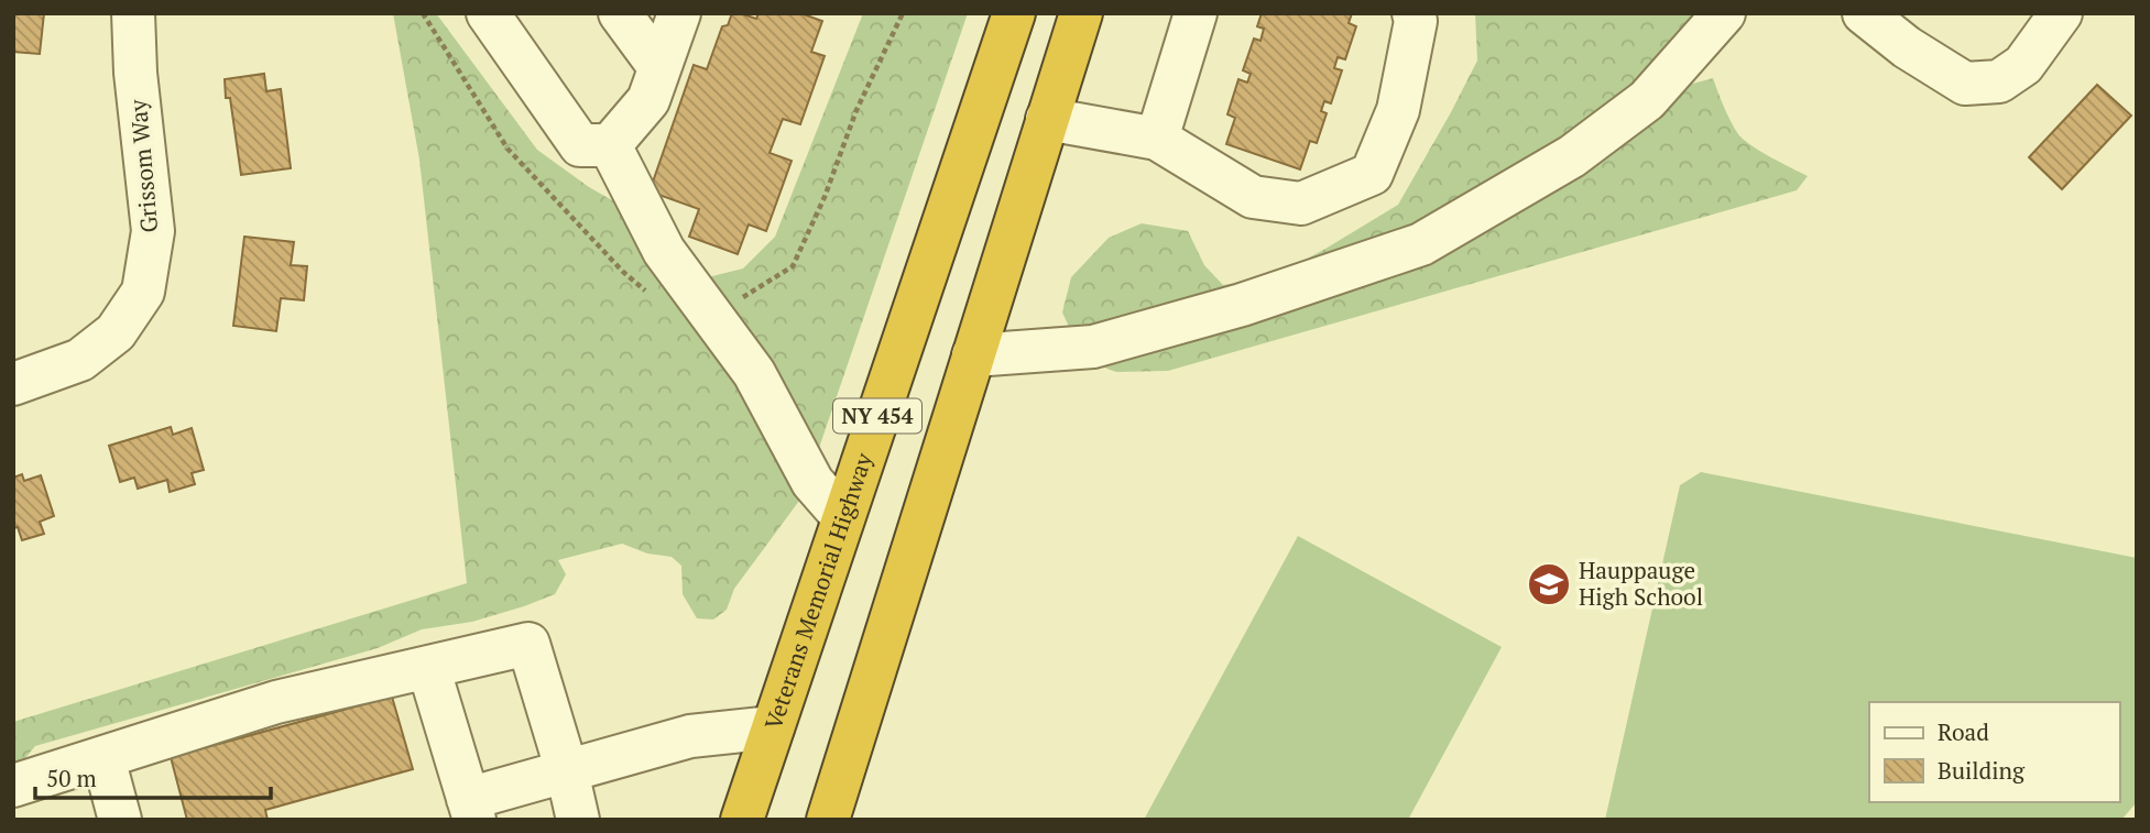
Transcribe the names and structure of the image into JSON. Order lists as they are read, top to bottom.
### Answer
{
  "streets": {
    "highway": ["NY 454", "Veterans Memorial Highway"],
    "street": ["Grissom Way"]
  },
  "places": {
    "school or university": ["Hauppauge High School"]
  },
  "legend": ["Road", "Building"],
  "scale_bar": "50 m"
}
